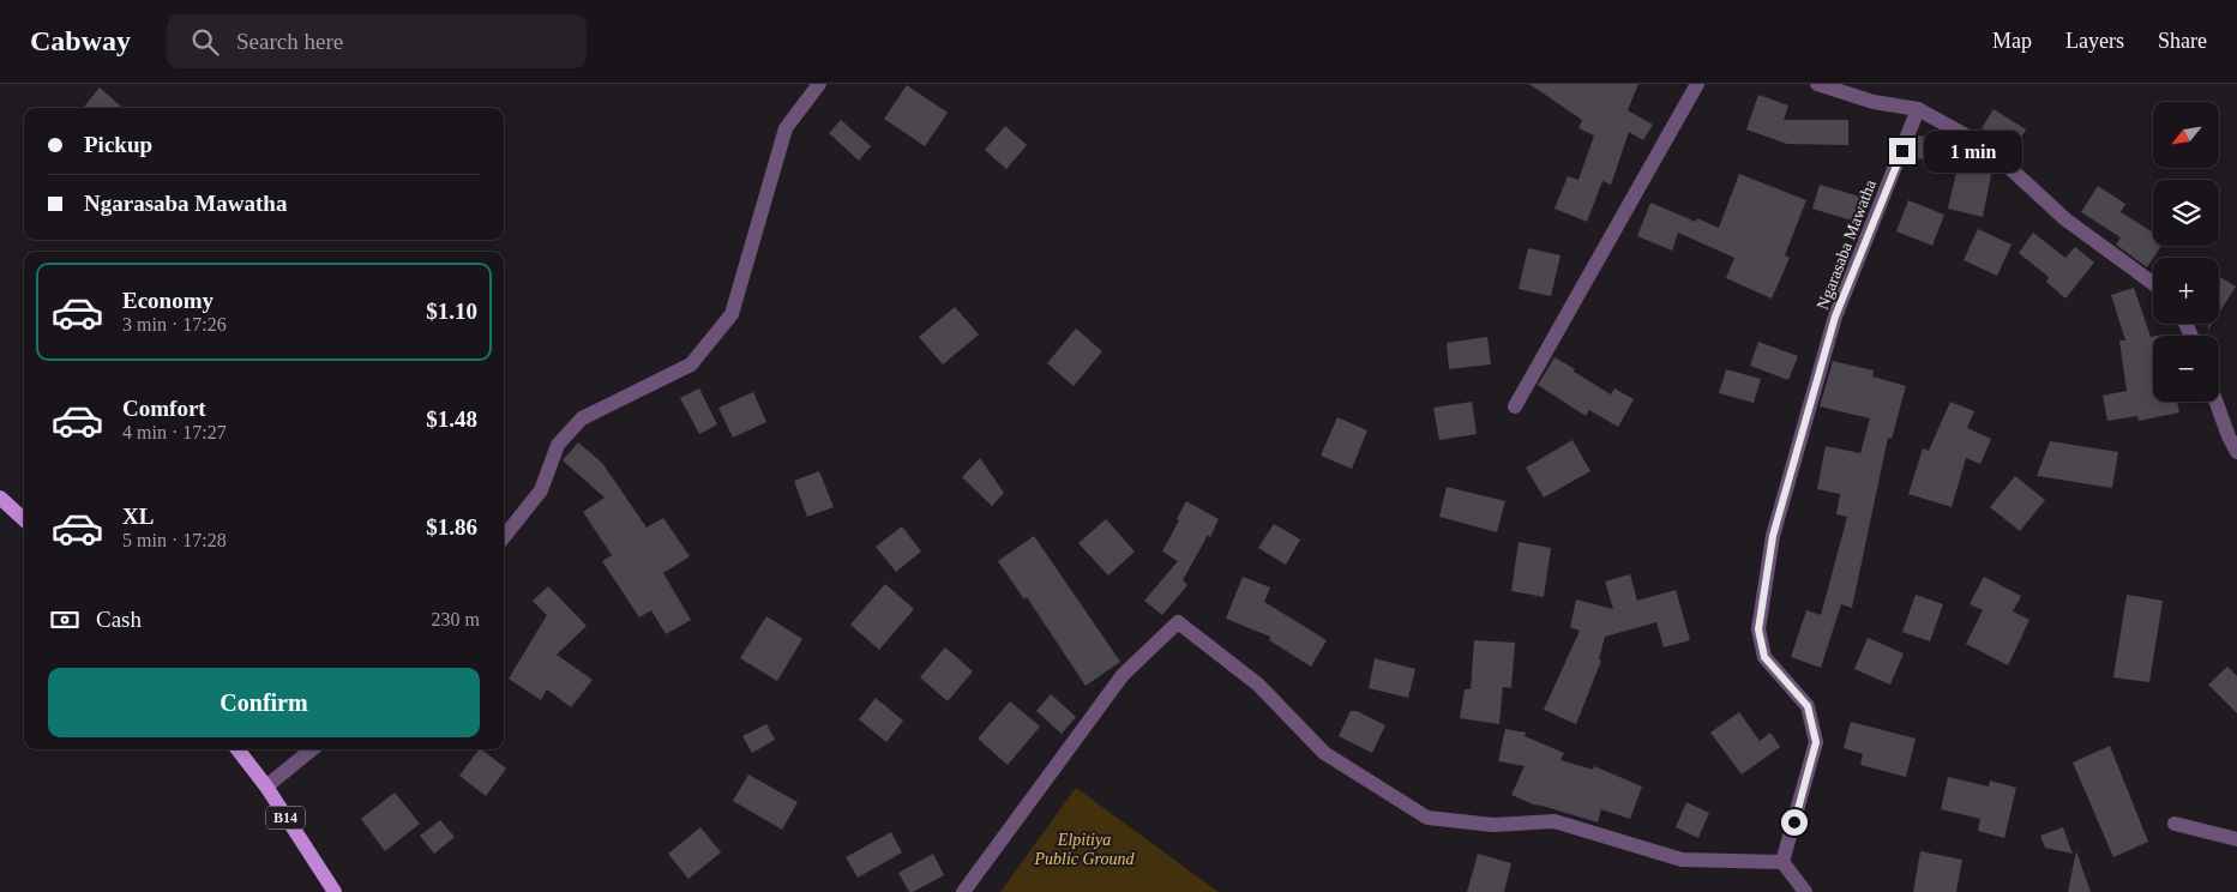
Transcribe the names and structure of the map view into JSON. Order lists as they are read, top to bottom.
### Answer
{
  "streets": {
    "main road": ["B14"],
    "street": ["Ngarasaba Mawatha"]
  },
  "parks": ["Elpitiya Public Ground"],
  "north": "bottom left",
  "page": {
    "header": "Cabway",
    "search": "Search here",
    "nav": ["Map", "Layers", "Share"],
    "map_buttons": ["+", "−"],
    "banner": ["Pickup", "Ngarasaba Mawatha"],
    "bubble": "1 min",
    "list": [
      {
        "name": "Economy",
        "note": "3 min · 17:26",
        "value": "$1.10"
      },
      {
        "name": "Comfort",
        "note": "4 min · 17:27",
        "value": "$1.48"
      },
      {
        "name": "XL",
        "note": "5 min · 17:28",
        "value": "$1.86"
      }
    ],
    "pay": ["Cash", "230 m"],
    "buttons": "Confirm"
  }
}
